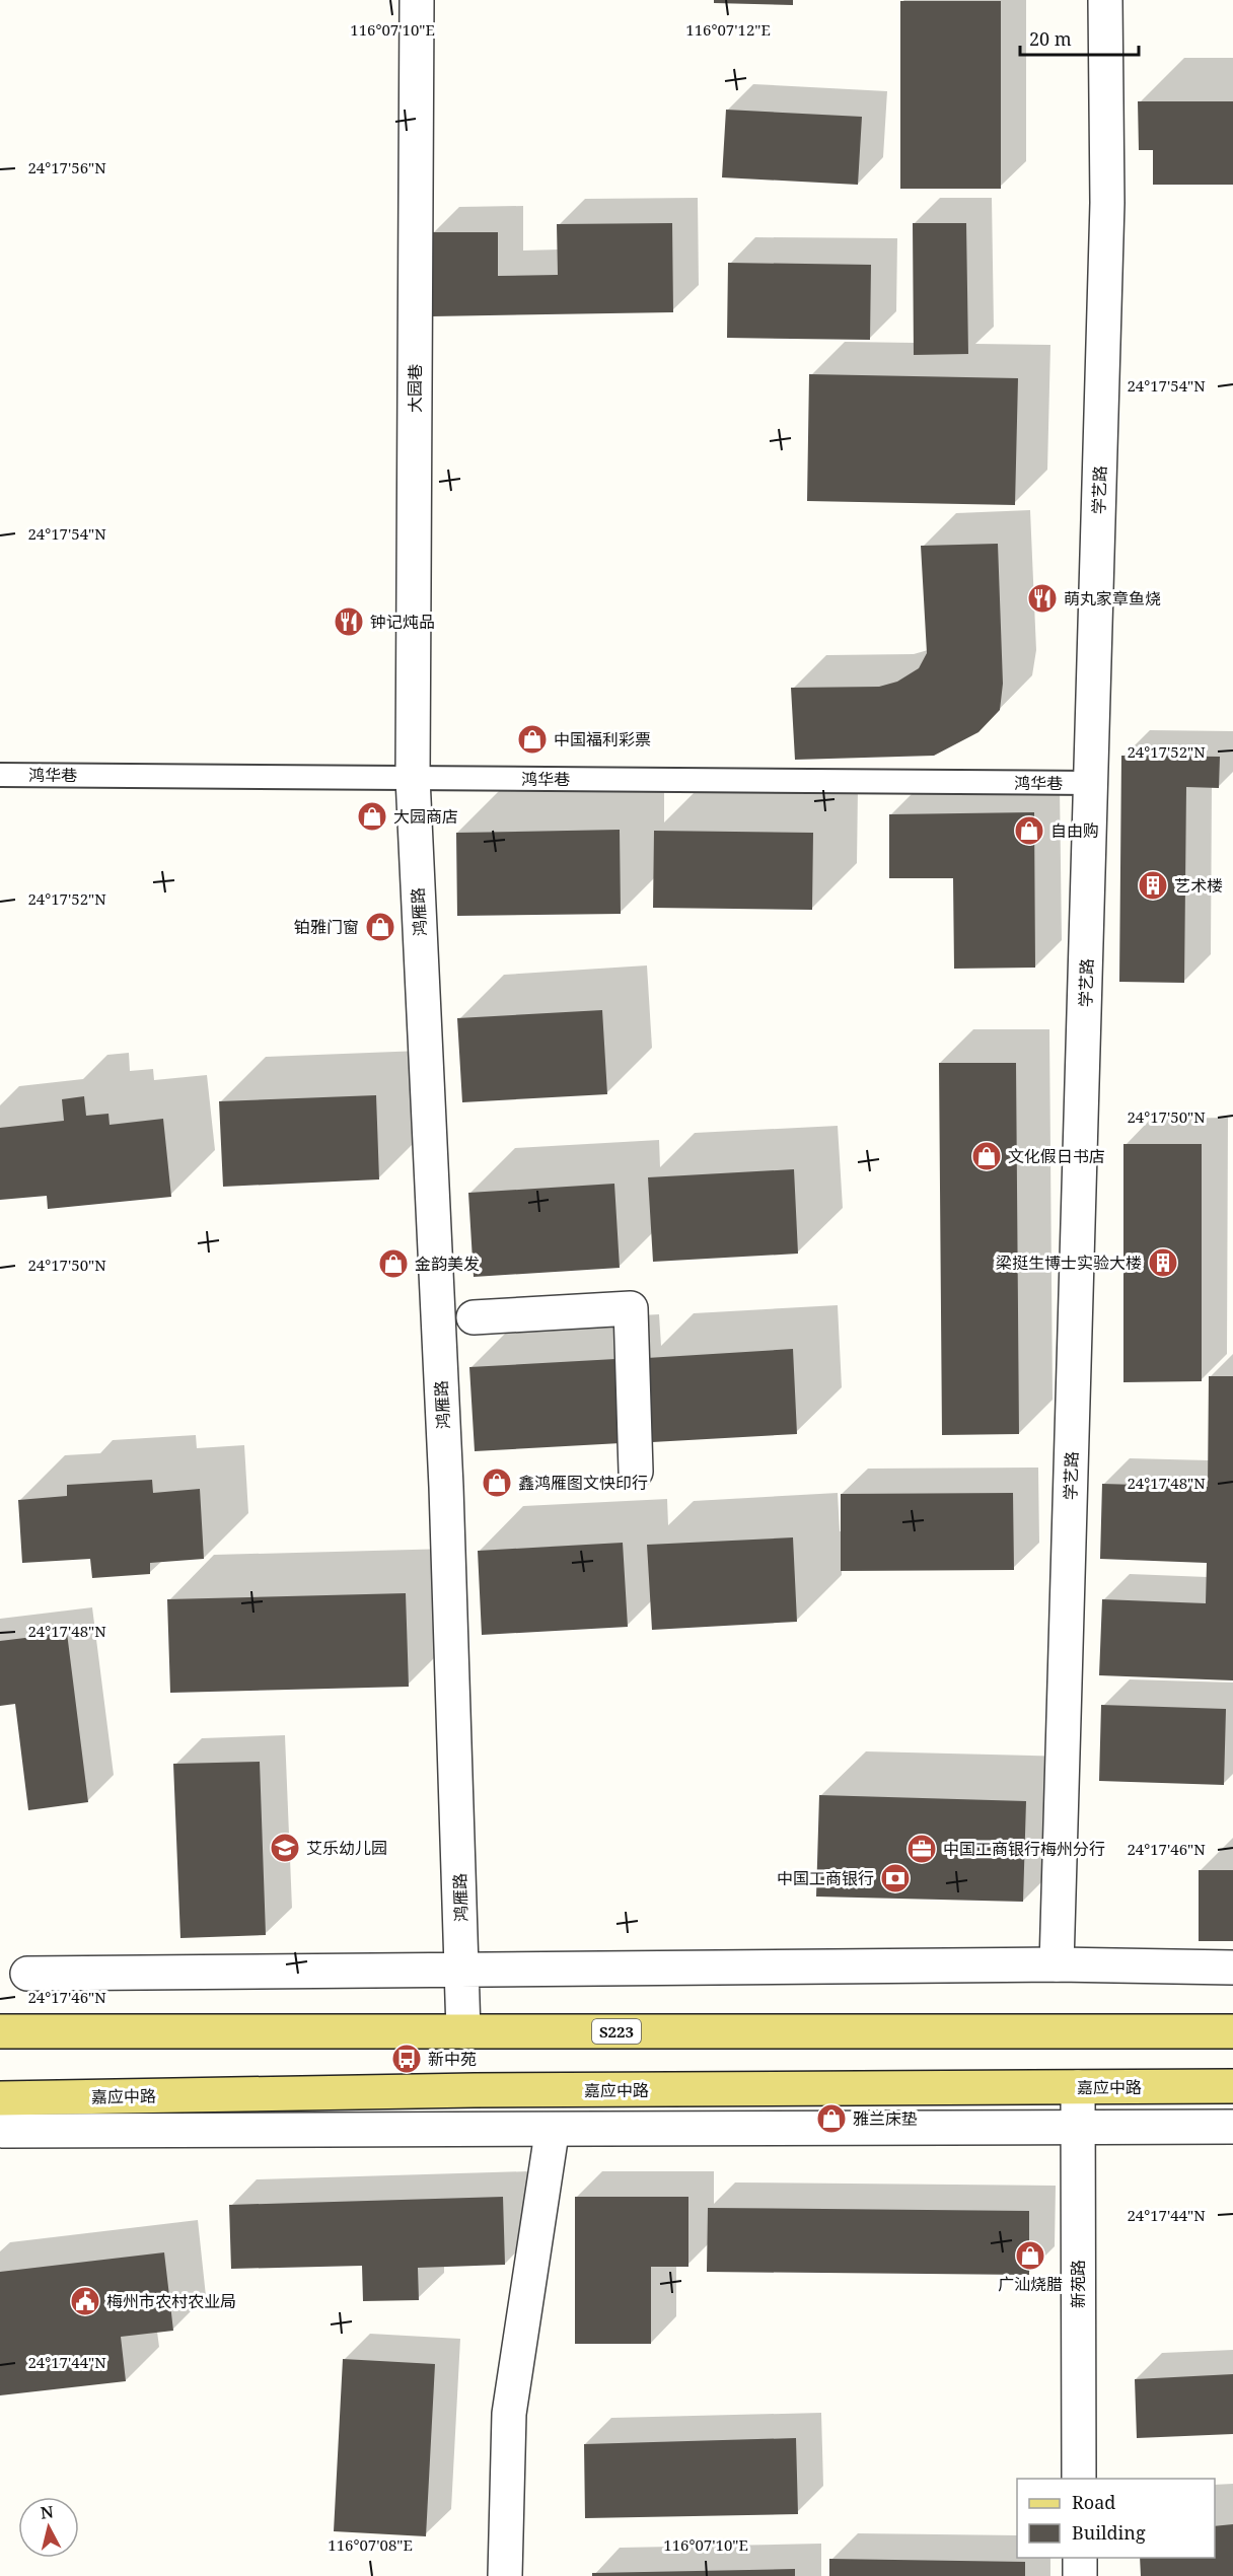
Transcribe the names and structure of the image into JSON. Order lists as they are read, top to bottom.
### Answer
{
  "streets": {
    "main road": ["S223", "嘉应中路"],
    "street": [
      "大园巷",
      "学艺路",
      "鸿雁路",
      "新苑路"
    ],
    "lane": ["鸿华巷"]
  },
  "crossings": [
    ["大园巷", "鸿华巷"],
    ["大园巷", "鸿雁路"],
    ["学艺路", "鸿华巷"],
    ["鸿华巷", "鸿雁路"],
    ["鸿雁路", "S223"],
    ["嘉应中路", "新苑路"]
  ],
  "places": {
    "restaurant": ["萌丸家章鱼烧", "钟记炖品"],
    "shop": [
      "中国福利彩票",
      "大园商店",
      "自由购",
      "铂雅门窗",
      "文化假日书店",
      "金韵美发",
      "鑫鸿雁图文快印行",
      "雅兰床垫",
      "广汕烧腊"
    ],
    "building": ["艺术楼", "梁挺生博士实验大楼"],
    "school or university": ["艾乐幼儿园"],
    "office": ["中国工商银行梅州分行"],
    "bank": ["中国工商银行"],
    "bus stop": ["新中苑"],
    "public building": ["梅州市农村农业局"]
  },
  "legend": ["Road", "Building"],
  "scale_bar": "20 m",
  "north": "top",
  "coordinates": [
    "116°07'10\"E",
    "116°07'12\"E",
    "24°17'56\"N",
    "24°17'54\"N",
    "24°17'52\"N",
    "24°17'50\"N",
    "24°17'48\"N",
    "24°17'46\"N",
    "24°17'44\"N",
    "116°07'08\"E"
  ]
}
